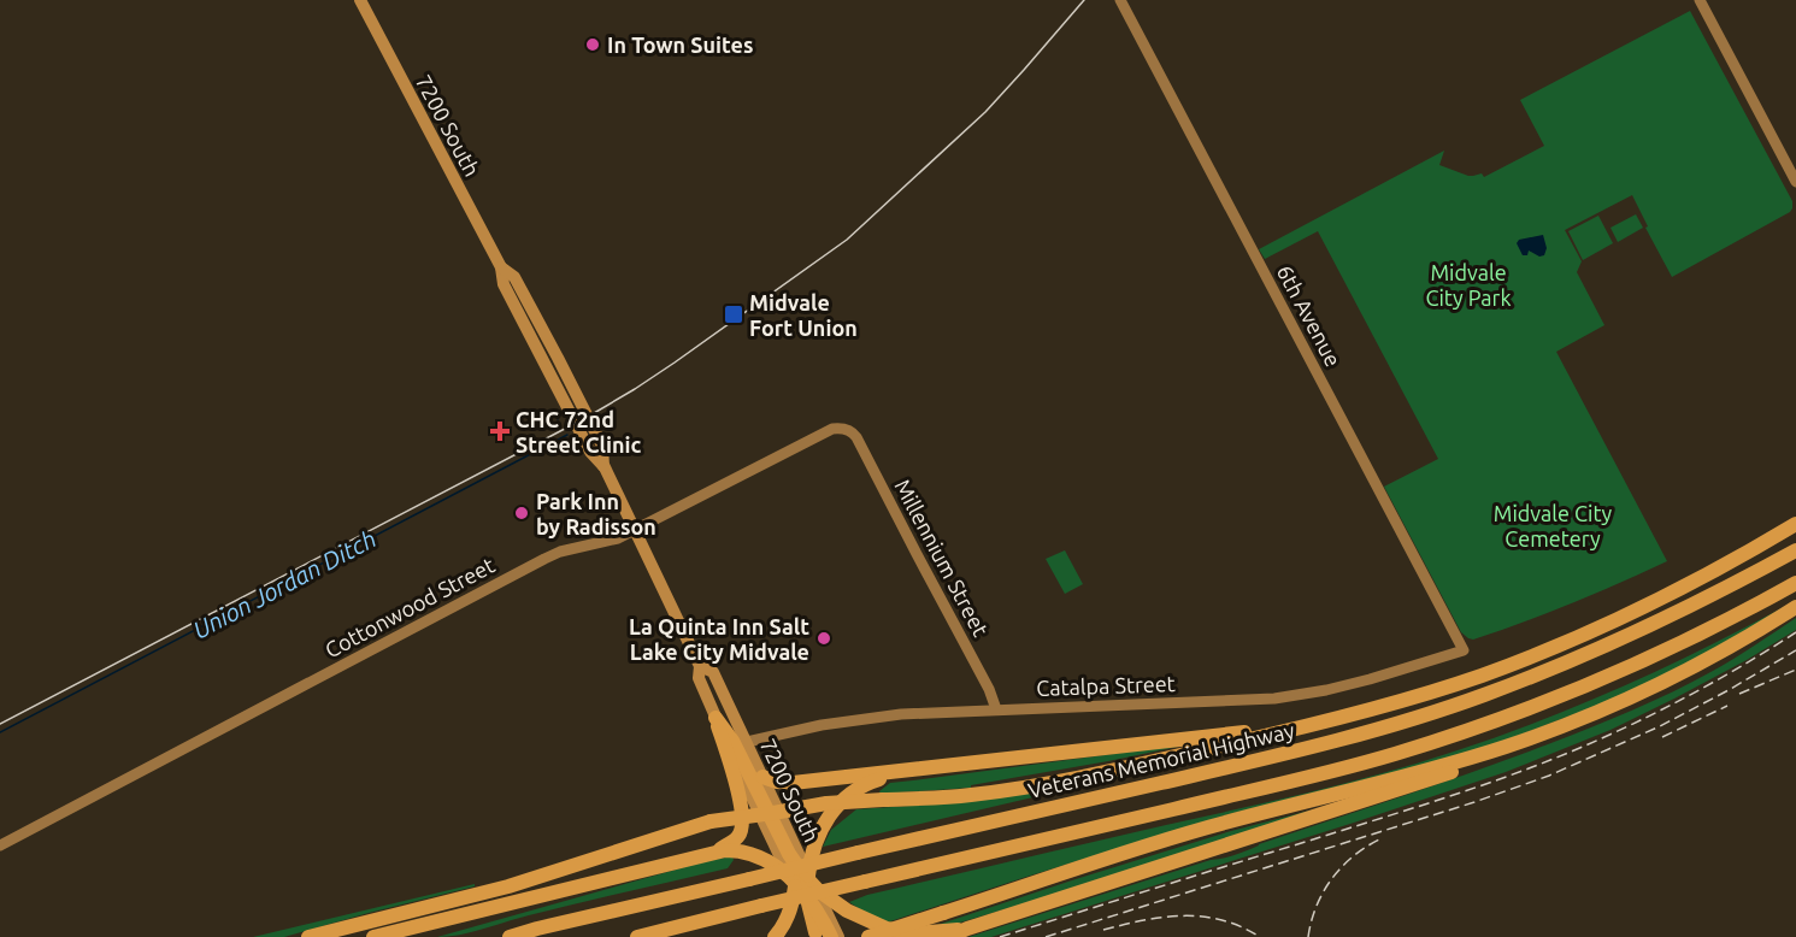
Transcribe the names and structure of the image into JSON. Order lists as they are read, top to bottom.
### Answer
{
  "streets": {
    "highway": ["Veterans Memorial Highway"],
    "main road": ["7200 South"],
    "street": [
      "6th Avenue",
      "Millennium Street",
      "Cottonwood Street",
      "Catalpa Street"
    ]
  },
  "crossings": [
    ["7200 South", "Cottonwood Street"],
    ["7200 South", "Catalpa Street"],
    ["6th Avenue", "Catalpa Street"],
    ["Millennium Street", "Cottonwood Street"],
    ["Millennium Street", "Catalpa Street"]
  ],
  "water": ["Union Jordan Ditch"],
  "parks": ["Midvale City Park", "Midvale City Cemetery"],
  "places": {
    "other": ["In Town Suites", "Park Inn by Radisson", "La Quinta Inn Salt Lake City Midvale"],
    "transit": ["Midvale Fort Union"],
    "health": ["CHC 72nd Street Clinic"]
  }
}
